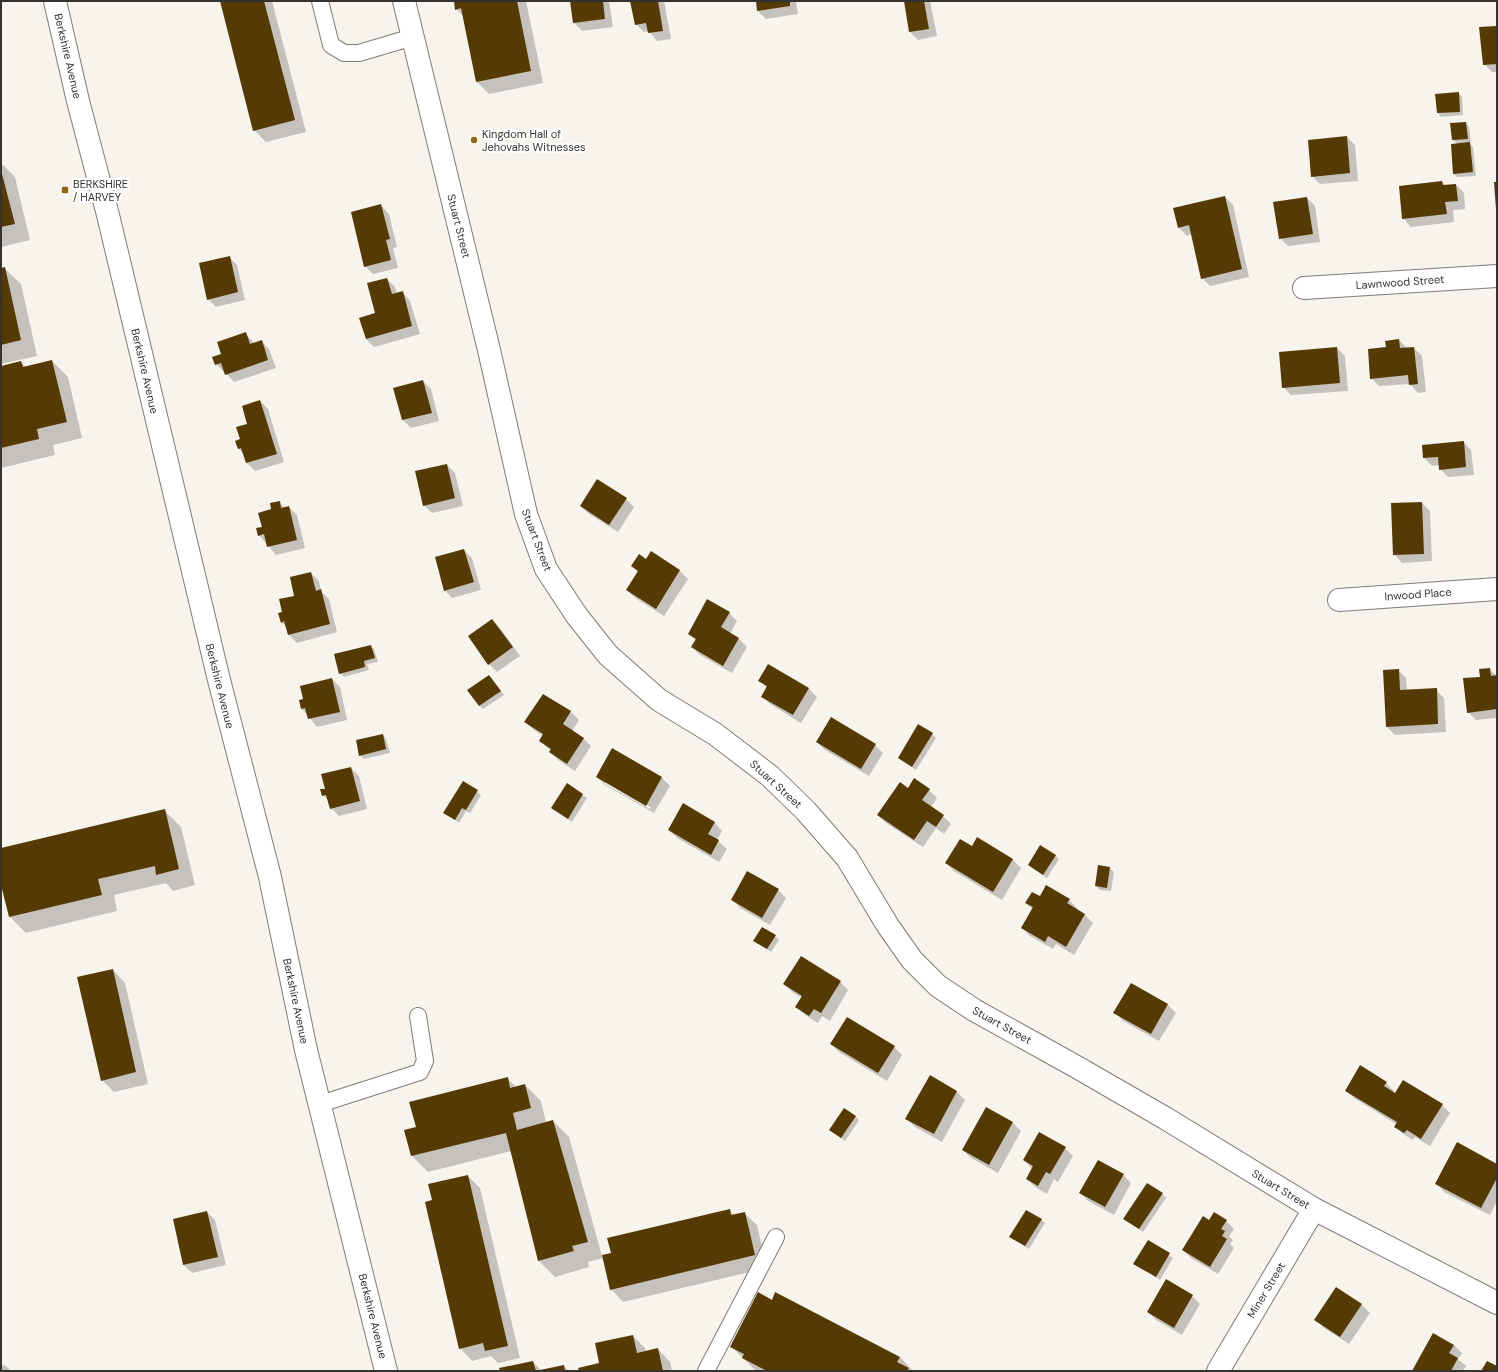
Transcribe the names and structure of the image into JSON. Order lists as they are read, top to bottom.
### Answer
{
  "streets": {
    "street": [
      "Berkshire Avenue",
      "Stuart Street",
      "Lawnwood Street",
      "Inwood Place",
      "Miner Street"
    ]
  },
  "crossings": [
    ["Stuart Street", "Miner Street"]
  ],
  "places": {
    "other": ["Kingdom Hall of Jehovahs Witnesses"],
    "transit": ["BERKSHIRE / HARVEY"]
  }
}
